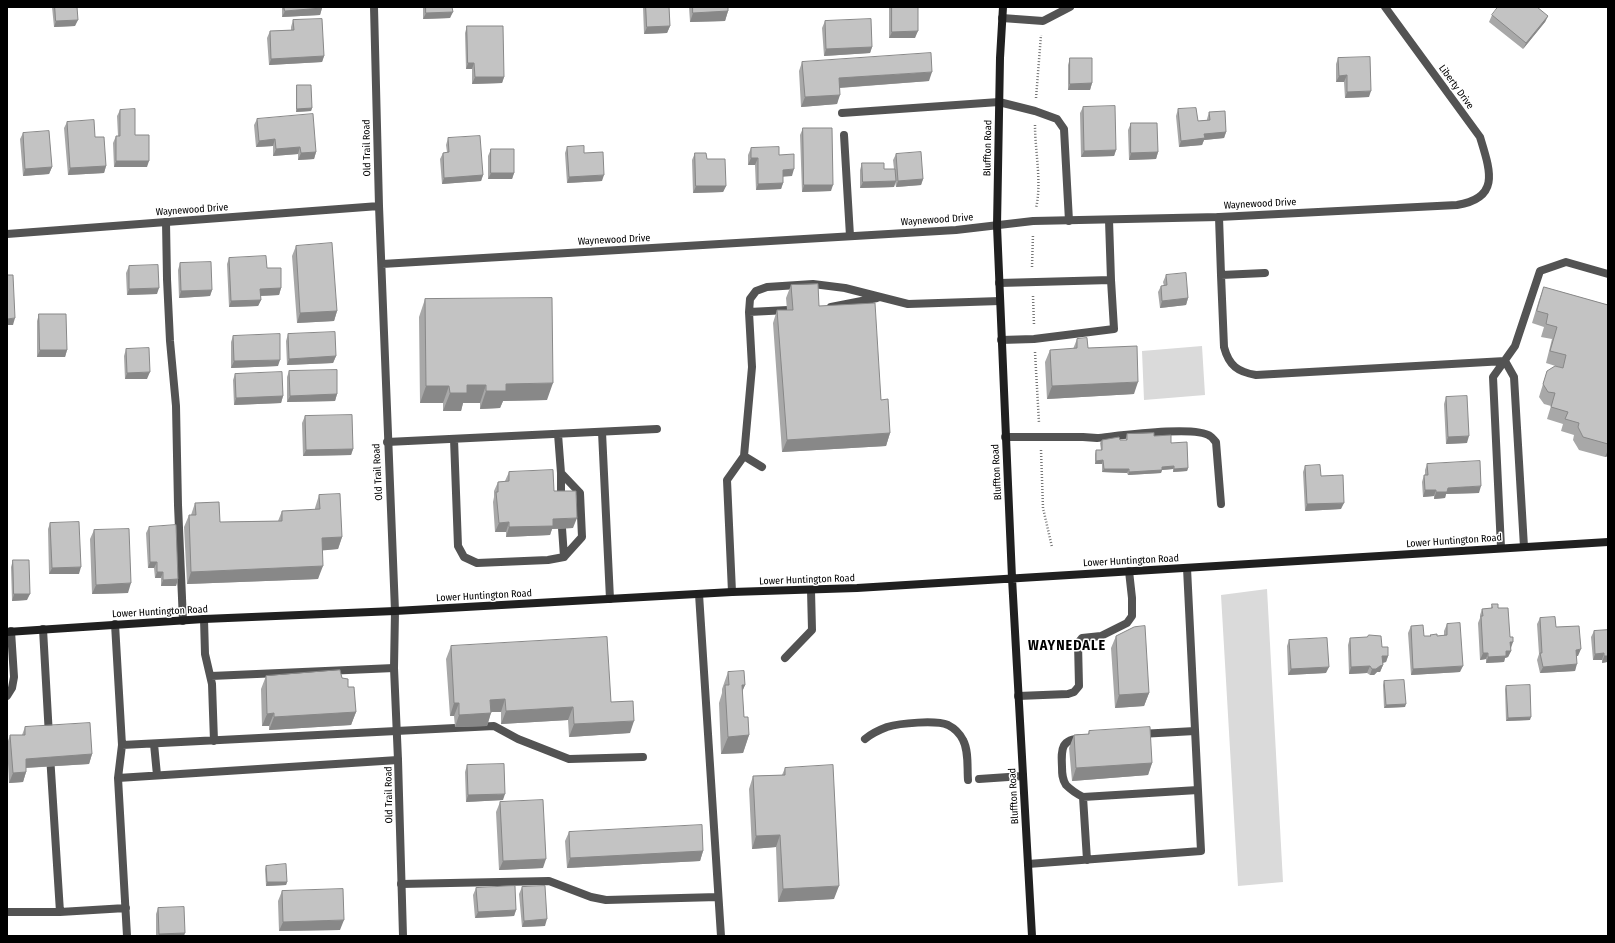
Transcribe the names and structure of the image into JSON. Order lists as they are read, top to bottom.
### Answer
{
  "streets": {
    "main road": ["Bluffton Road", "Lower Huntington Road"],
    "street": ["Liberty Drive", "Old Trail Road", "Waynewood Drive"]
  },
  "crossings": [
    ["Liberty Drive", "Waynewood Drive"],
    ["Old Trail Road", "Waynewood Drive"],
    ["Old Trail Road", "Lower Huntington Road"],
    ["Bluffton Road", "Waynewood Drive"],
    ["Bluffton Road", "Lower Huntington Road"]
  ],
  "districts": ["WAYNEDALE"]
}
